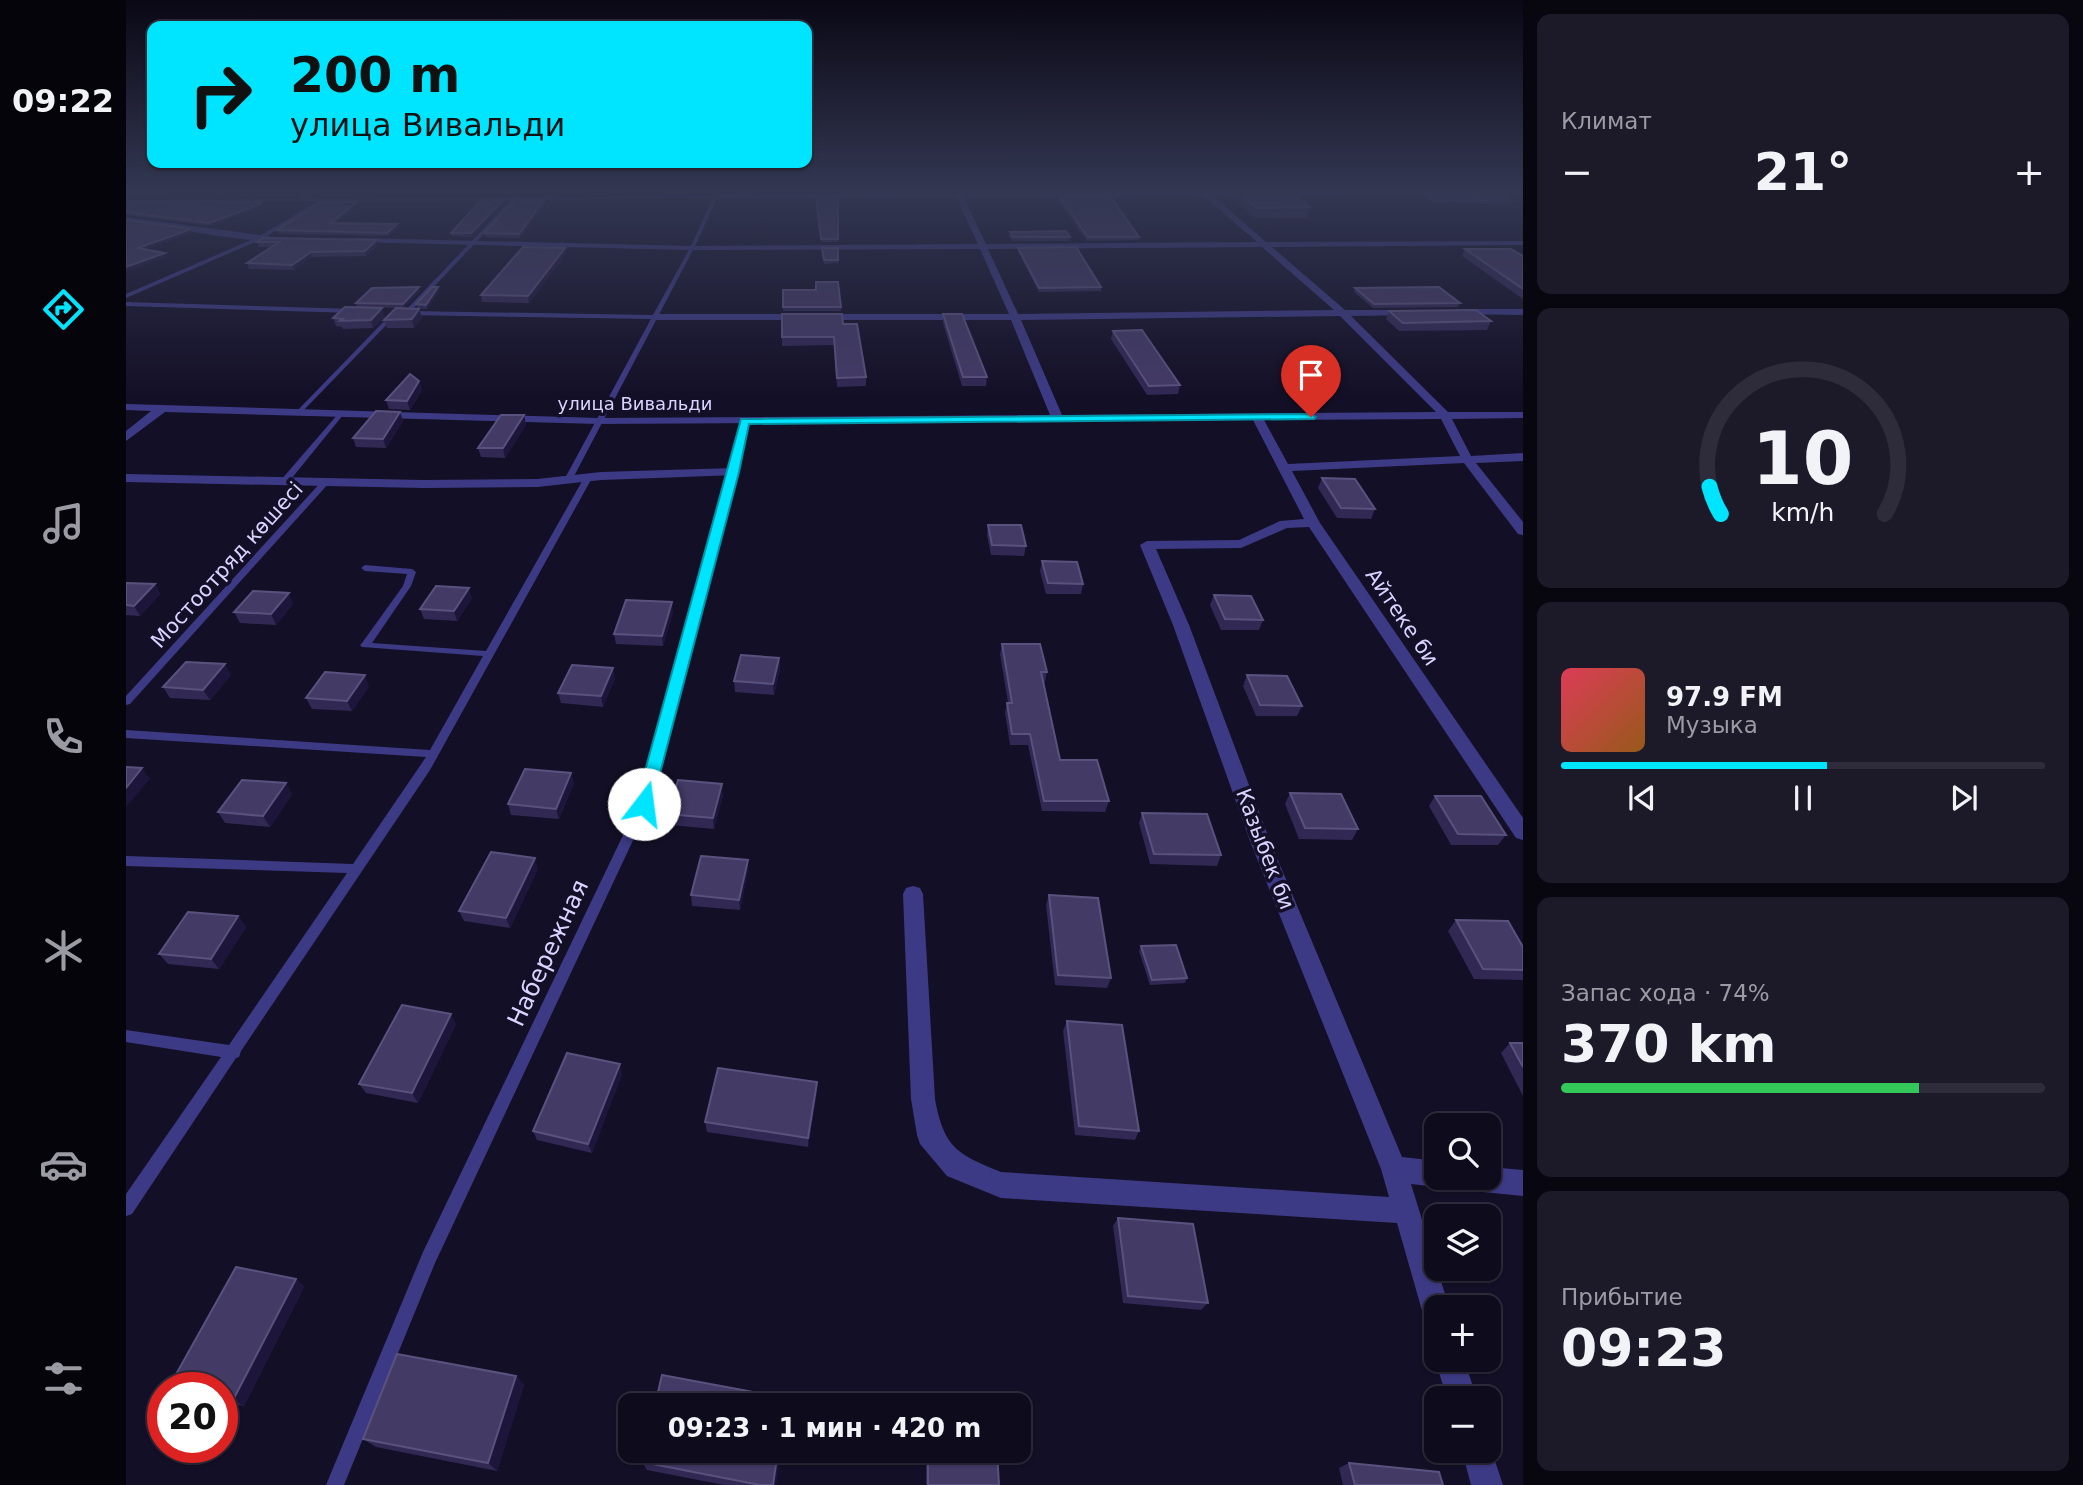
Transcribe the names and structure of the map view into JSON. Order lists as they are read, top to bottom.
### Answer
{
  "streets": {
    "street": ["улица Вивальди", "Айтеке би", "Казыбек би"],
    "lane": ["Мостоотряд көшесі", "Набережная"]
  },
  "crossings": [
    ["улица Вивальди", "Айтеке би"],
    ["улица Вивальди", "Набережная"],
    ["Айтеке би", "Казыбек би"]
  ],
  "page": {
    "tabs": "09:22",
    "tile": [
      "Климат",
      ["Запас хода · 74%", "370 km"],
      ["Прибытие", "09:23"]
    ],
    "turn": ["200 m", "улица Вивальди"],
    "heat": ["−", "21°", "+"],
    "song": ["97.9 FM", "Музыка"],
    "map_buttons": ["+", "−"],
    "limit": "20",
    "trip": "09:23 · 1 мин · 420 m",
    "gauge": ["10", "km/h"]
  }
}
